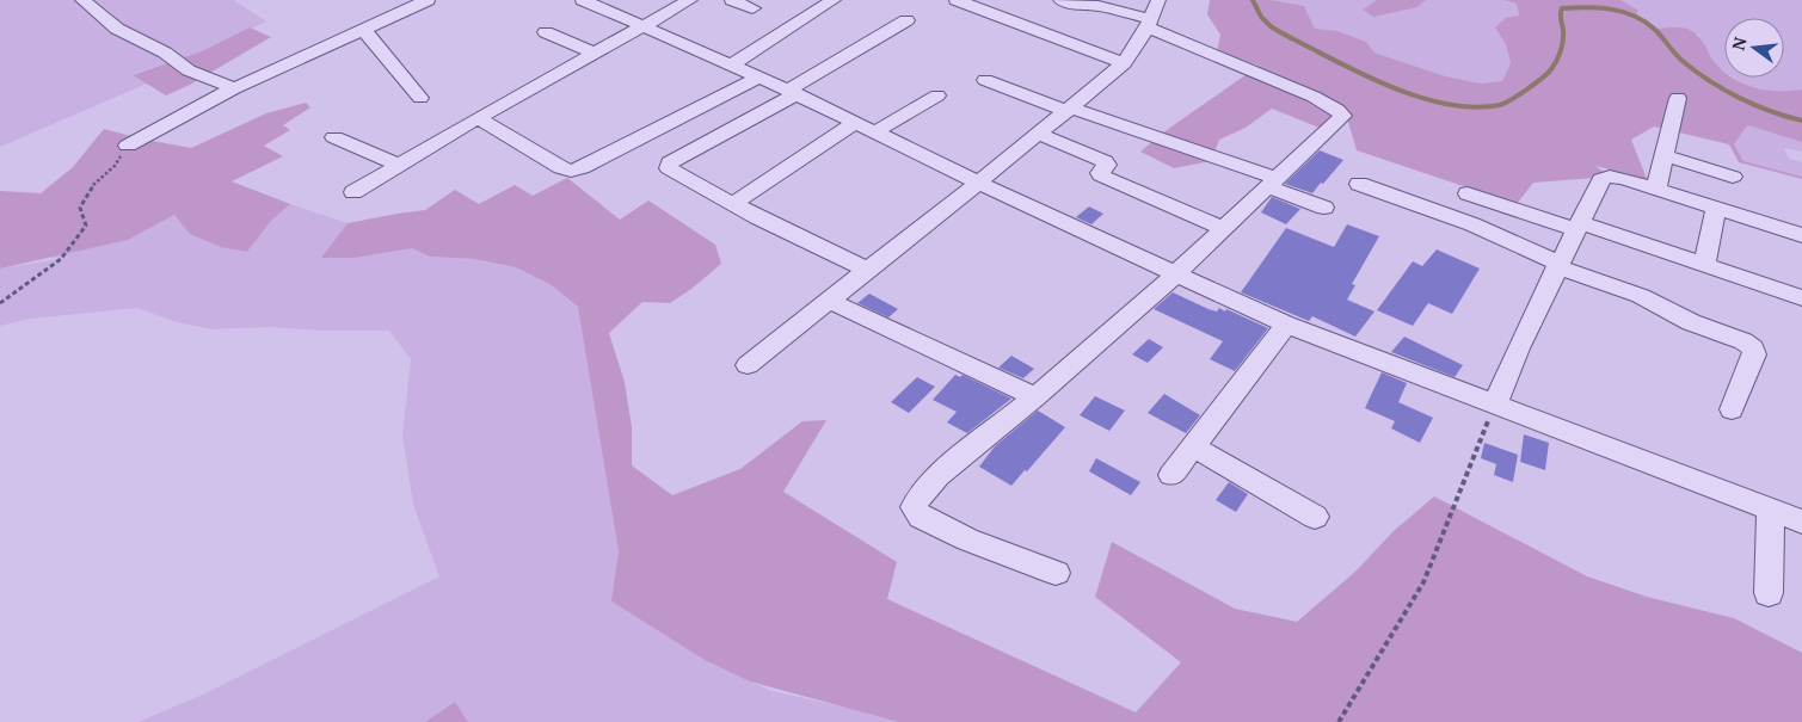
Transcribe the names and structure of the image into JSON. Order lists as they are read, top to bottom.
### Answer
{
  "north": "left"
}
